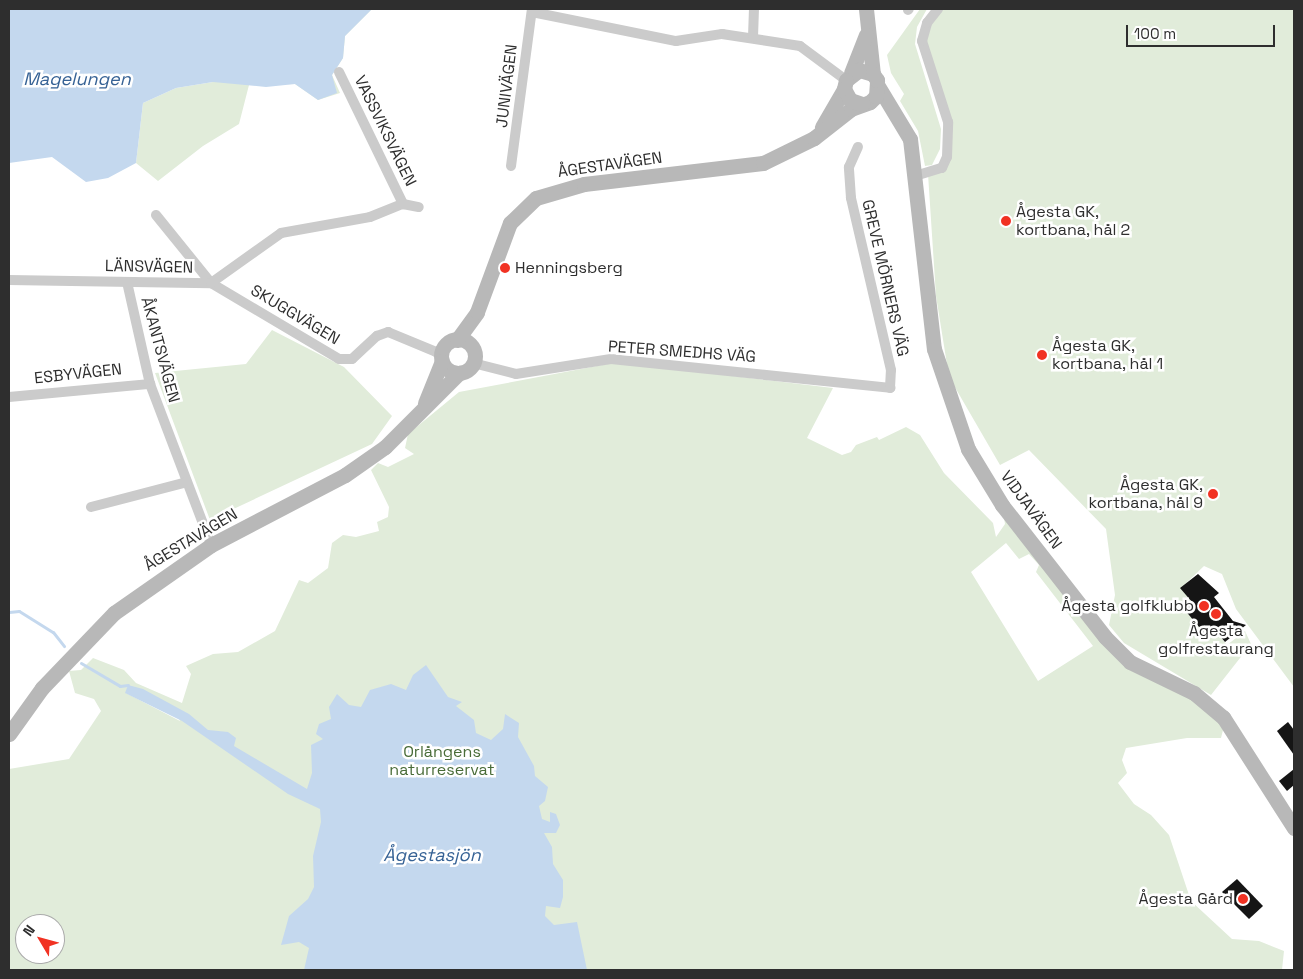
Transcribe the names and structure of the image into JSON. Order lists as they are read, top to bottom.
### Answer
{
  "streets": {
    "main road": ["ÅGESTAVÄGEN", "VIDJAVÄGEN"],
    "street": [
      "JUNIVÄGEN",
      "VASSVIKSVÄGEN",
      "LÄNSVÄGEN",
      "GREVE MÖRNERS VÄG",
      "SKUGGVÄGEN",
      "ÅKANTSVÄGEN",
      "PETER SMEDHS VÄG",
      "ESBYVÄGEN"
    ]
  },
  "crossings": [
    ["VASSVIKSVÄGEN", "LÄNSVÄGEN"],
    ["ÅGESTAVÄGEN", "SKUGGVÄGEN"],
    ["ÅGESTAVÄGEN", "ÅKANTSVÄGEN"],
    ["ÅGESTAVÄGEN", "PETER SMEDHS VÄG"],
    ["LÄNSVÄGEN", "SKUGGVÄGEN"],
    ["LÄNSVÄGEN", "ÅKANTSVÄGEN"],
    ["GREVE MÖRNERS VÄG", "PETER SMEDHS VÄG"],
    ["ÅKANTSVÄGEN", "ESBYVÄGEN"]
  ],
  "water": ["Magelungen", "Ågestasjön"],
  "parks": ["Orlångens naturreservat"],
  "places": [
    "Ågesta GK, kortbana, hål 2",
    "Henningsberg",
    "Ågesta GK, kortbana, hål 1",
    "Ågesta GK, kortbana, hål 9",
    "Ågesta golfklubb",
    "Ågesta golfrestaurang",
    "Ågesta Gård"
  ],
  "scale_bar": "100 m",
  "north": "top left"
}
